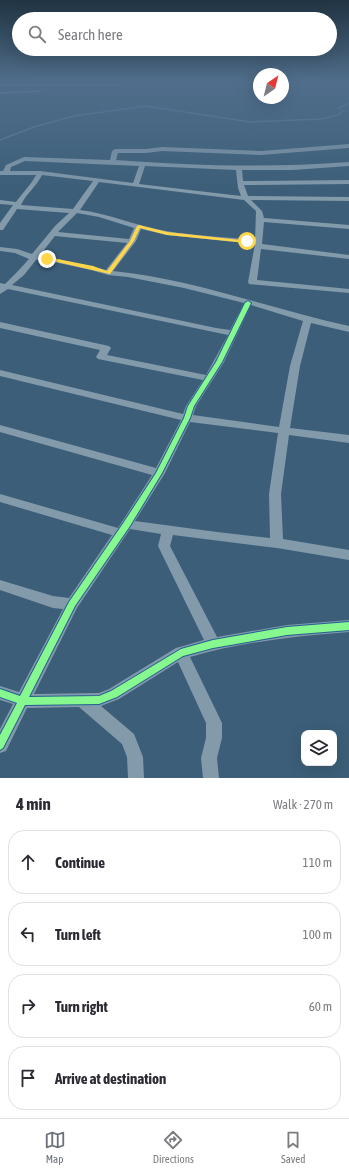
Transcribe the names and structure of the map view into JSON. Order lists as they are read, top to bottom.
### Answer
{
  "north": "top right",
  "page": {
    "search": "Search here",
    "heading": ["4 min", "Walk · 270 m"],
    "list": [
      ["Continue", "110 m"],
      ["Turn left", "100 m"],
      ["Turn right", "60 m"],
      "Arrive at destination"
    ],
    "nav": ["Map", "Directions", "Saved"]
  }
}
